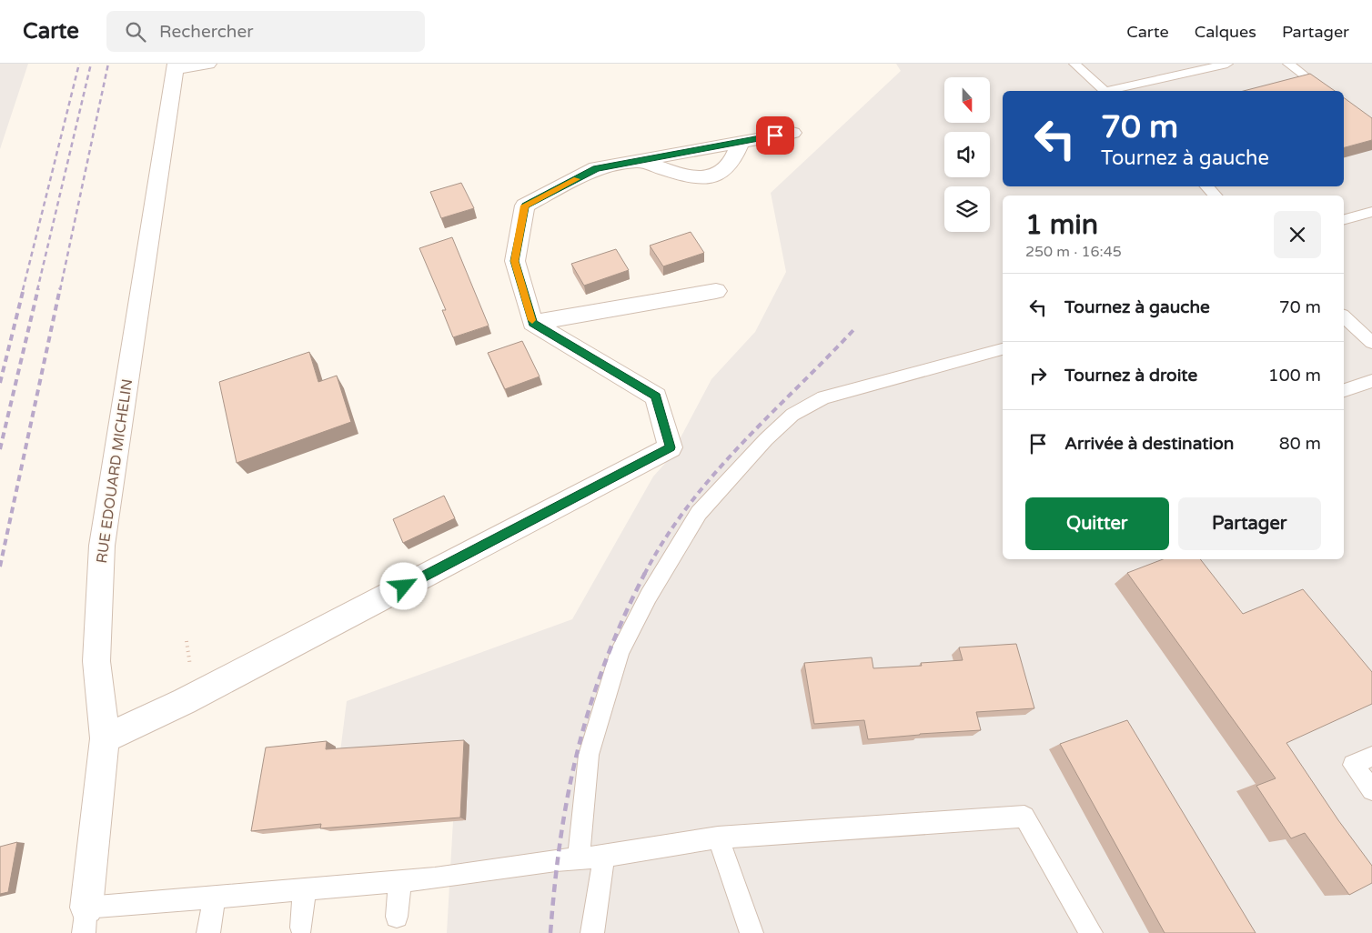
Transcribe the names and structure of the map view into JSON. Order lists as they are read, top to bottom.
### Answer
{
  "streets": {
    "street": ["RUE EDOUARD MICHELIN"]
  },
  "north": "bottom",
  "page": {
    "header": "Carte",
    "search": "Rechercher",
    "nav": ["Carte", "Calques", "Partager"],
    "turn": ["70 m", "Tournez à gauche"],
    "heading": ["1 min", "250 m · 16:45"],
    "list": [
      {
        "name": "Tournez à gauche",
        "value": "70 m"
      },
      {
        "name": "Tournez à droite",
        "value": "100 m"
      },
      {
        "name": "Arrivée à destination",
        "value": "80 m"
      }
    ],
    "buttons": ["Quitter", "Partager"]
  }
}
